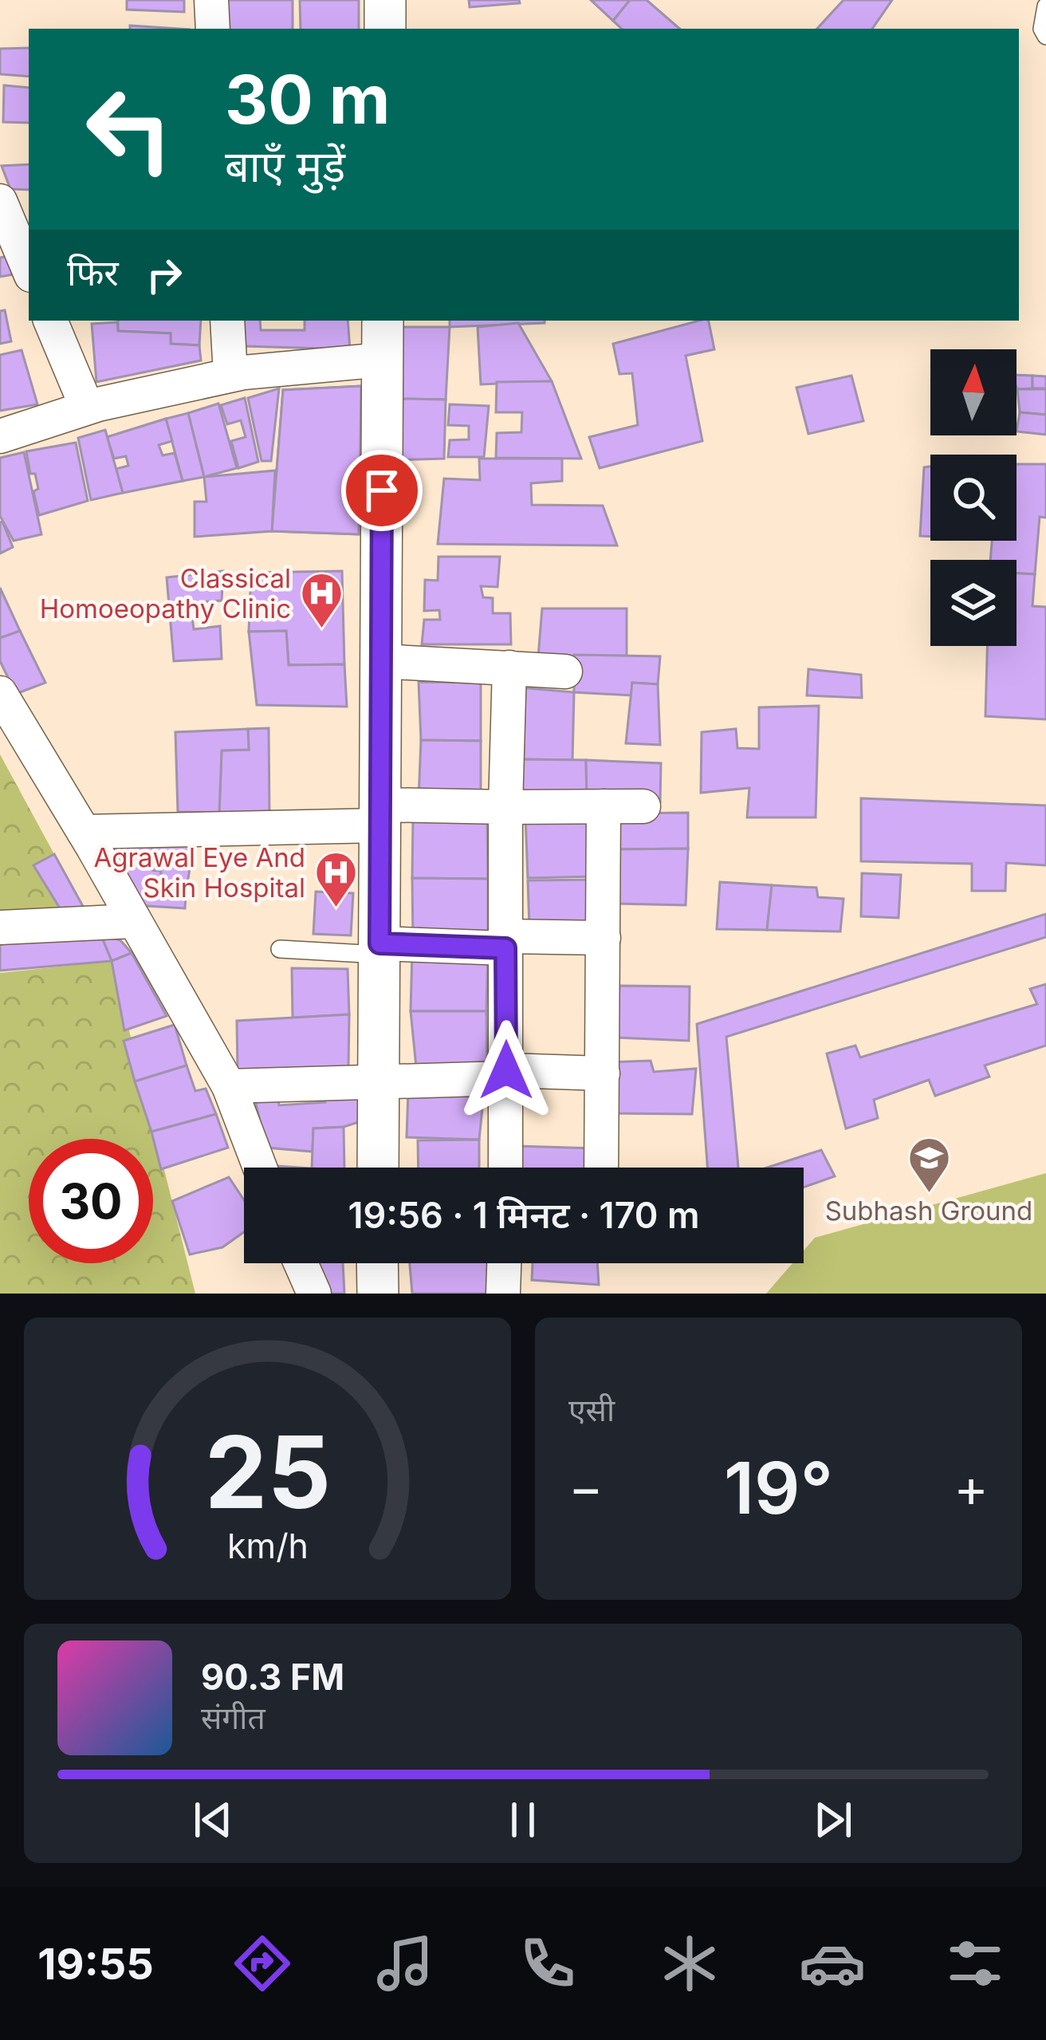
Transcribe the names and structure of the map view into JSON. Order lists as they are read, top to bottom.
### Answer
{
  "places": {
    "hospital": ["Classical Homoeopathy Clinic", "Agrawal Eye And Skin Hospital"],
    "school or university": ["Subhash Ground"]
  },
  "north": "top",
  "page": {
    "turn": ["30 m", "बाएँ मुड़ें"],
    "then": "फिर",
    "limit": "30",
    "trip": "19:56 · 1 मिनट · 170 m",
    "tile": "एसी",
    "heat": ["−", "19°", "+"],
    "song": ["90.3 FM", "संगीत"],
    "tabs": "19:55",
    "gauge": ["25", "km/h"]
  }
}
